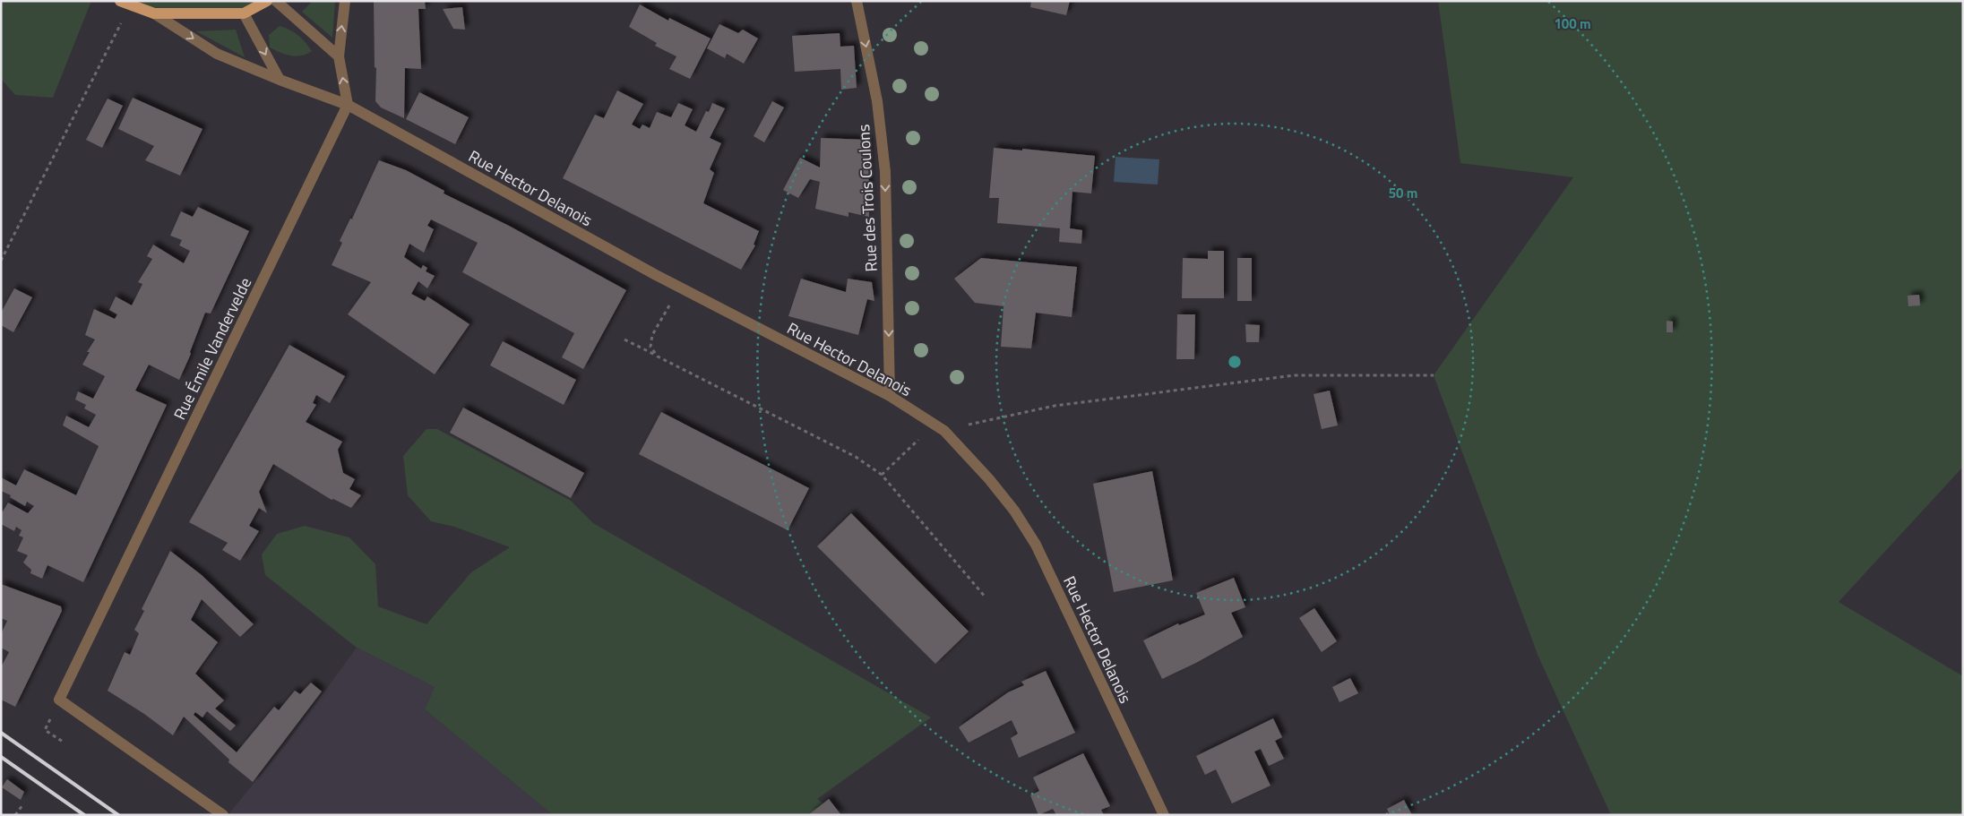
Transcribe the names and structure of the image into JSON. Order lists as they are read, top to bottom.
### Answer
{
  "streets": {
    "street": ["Rue Hector Delanois", "Rue des Trois Coulons", "Rue Émile Vandervelde"]
  },
  "crossings": [
    ["Rue Hector Delanois", "Rue des Trois Coulons"],
    ["Rue Hector Delanois", "Rue Émile Vandervelde"]
  ],
  "one_way": ["Rue des Trois Coulons"],
  "rings": ["100 m", "50 m"]
}
